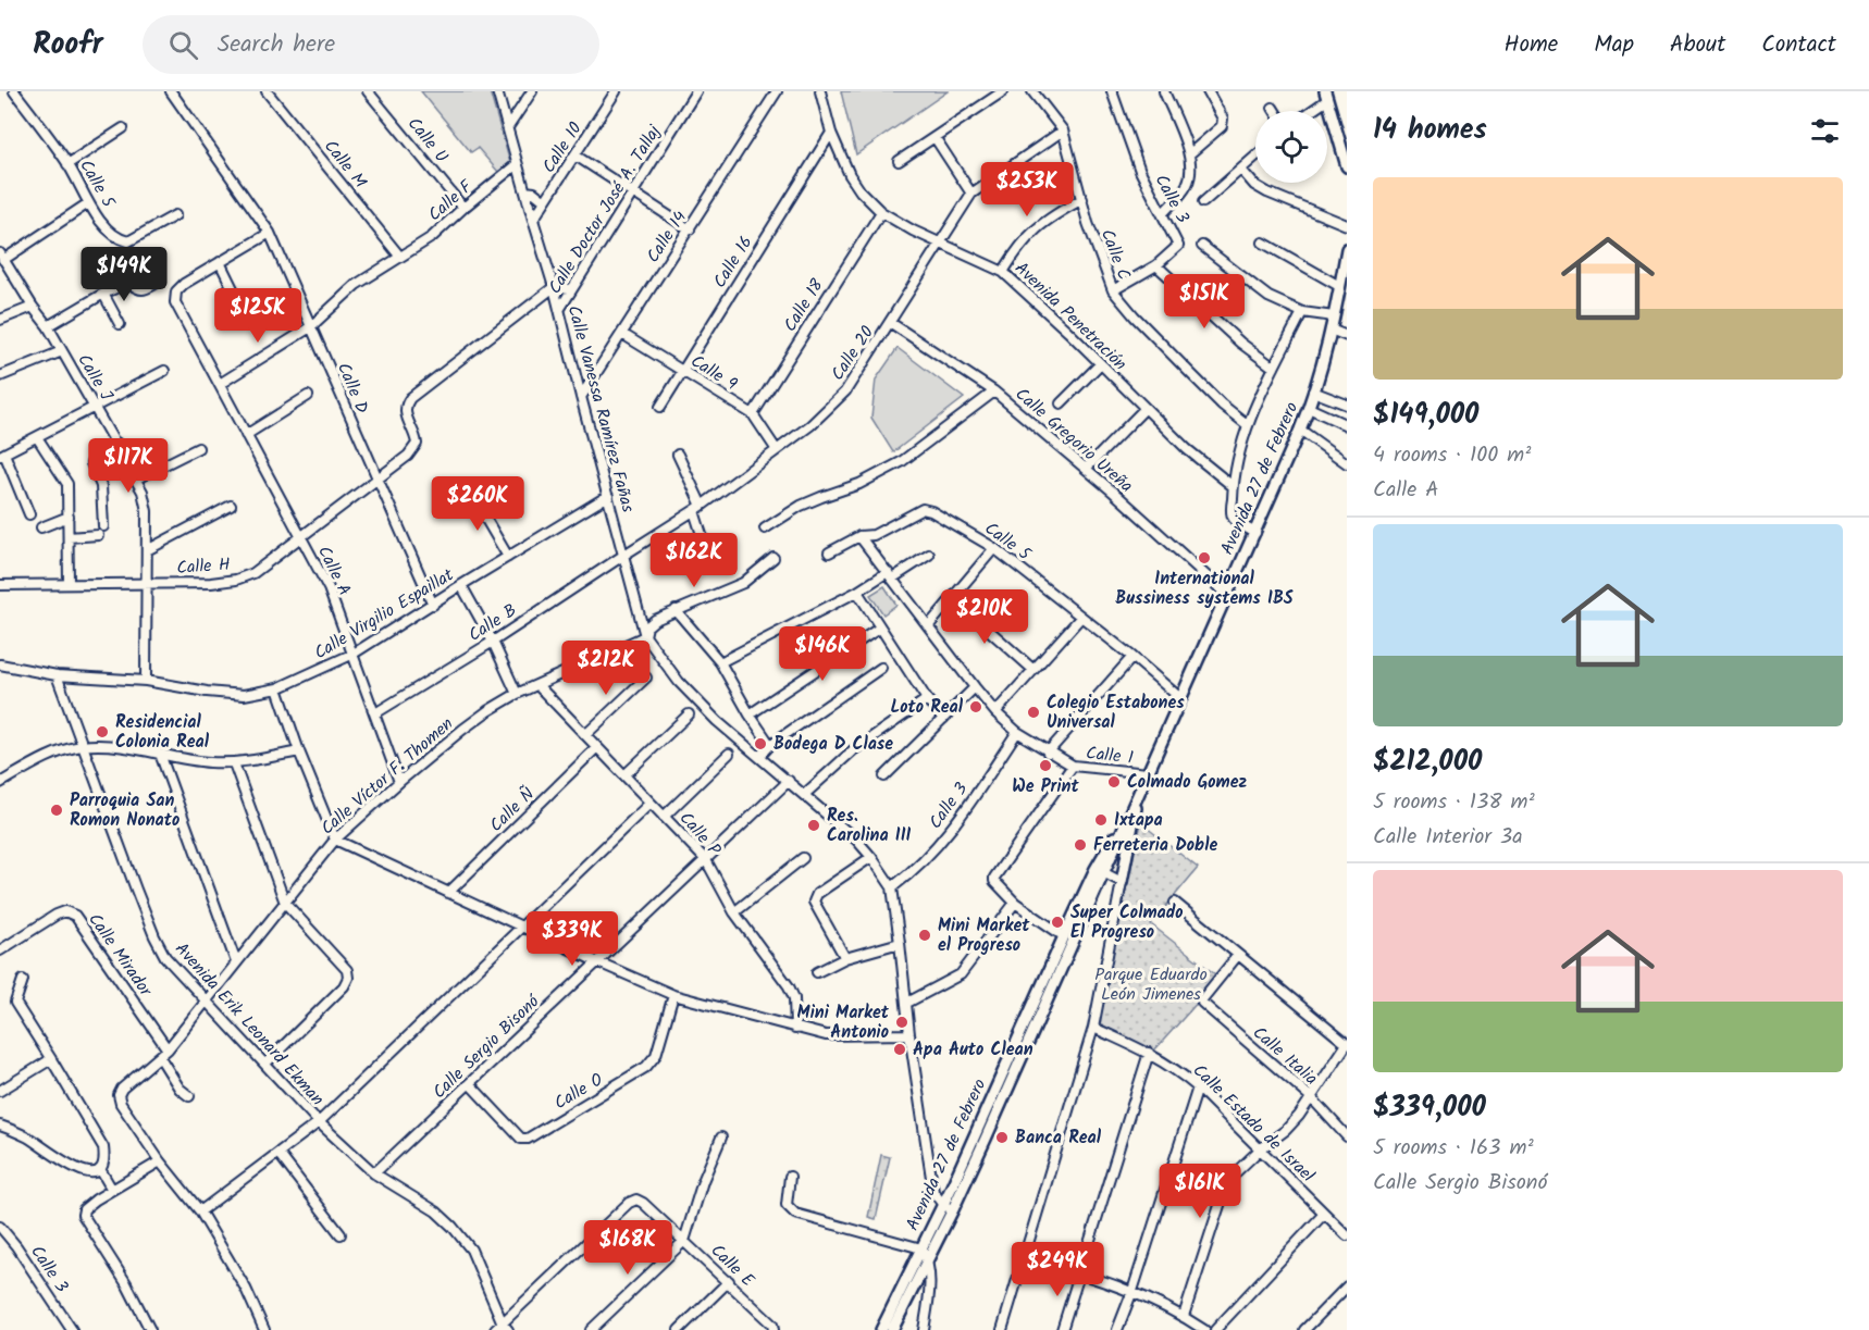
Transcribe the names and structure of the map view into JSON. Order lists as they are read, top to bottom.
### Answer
{
  "streets": {
    "main road": ["Avenida 27 de Febrero"],
    "street": [
      "Calle U",
      "Calle 10",
      "Calle M",
      "Calle 5",
      "Calle 3",
      "Calle F",
      "Calle Doctor José A. Tallaj",
      "Calle 14",
      "Calle C",
      "Calle 16",
      "Calle 18",
      "Avenida Penetración",
      "Calle 20",
      "Calle 9",
      "Calle J",
      "Calle D",
      "Calle Vanessa Ramírez Fañas",
      "Calle Gregorio Ureña",
      "Calle H",
      "Calle A",
      "Calle Virgilio Espaillat",
      "Calle B",
      "Calle 1",
      "Calle Víctor F. Thomen",
      "Calle Ñ",
      "Calle P",
      "Calle Mirador",
      "Avenida Erik Leonard Ekman",
      "Calle Sergio Bisonó",
      "Calle Italia",
      "Calle O",
      "Calle Estado de Israel",
      "Calle E"
    ]
  },
  "crossings": [
    ["Calle U", "Calle F"],
    ["Calle 10", "Calle Vanessa Ramírez Fañas"],
    ["Calle M", "Calle F"],
    ["Calle 5", "Avenida 27 de Febrero"],
    ["Calle 5", "Calle 1"],
    ["Calle 3", "Calle C"],
    ["Calle 3", "Calle Vanessa Ramírez Fañas"],
    ["Calle 3", "Calle 1"],
    ["Calle F", "Calle D"],
    ["Calle F", "Calle Vanessa Ramírez Fañas"],
    ["Calle Doctor José A. Tallaj", "Calle Vanessa Ramírez Fañas"],
    ["Calle 14", "Calle 9"],
    ["Calle 14", "Calle Vanessa Ramírez Fañas"],
    ["Calle C", "Calle 20"],
    ["Calle 16", "Avenida Penetración"],
    ["Calle 16", "Calle 9"],
    ["Calle 18", "Avenida Penetración"],
    ["Calle 18", "Calle 9"],
    ["Avenida Penetración", "Calle 20"],
    ["Calle 20", "Calle 9"],
    ["Calle 20", "Calle Vanessa Ramírez Fañas"],
    ["Calle 20", "Calle Gregorio Ureña"],
    ["Calle 20", "Calle B"],
    ["Calle J", "Calle H"],
    ["Calle J", "Calle Virgilio Espaillat"],
    ["Calle D", "Calle H"],
    ["Calle D", "Calle Virgilio Espaillat"],
    ["Calle Vanessa Ramírez Fañas", "Avenida 27 de Febrero"],
    ["Calle Vanessa Ramírez Fañas", "Calle H"],
    ["Calle Vanessa Ramírez Fañas", "Calle Virgilio Espaillat"],
    ["Calle Vanessa Ramírez Fañas", "Calle B"],
    ["Calle Vanessa Ramírez Fañas", "Calle Víctor F. Thomen"],
    ["Calle Vanessa Ramírez Fañas", "Calle Sergio Bisonó"],
    ["Calle Gregorio Ureña", "Avenida 27 de Febrero"],
    ["Avenida 27 de Febrero", "Calle 1"],
    ["Calle H", "Calle A"],
    ["Calle A", "Calle Virgilio Espaillat"],
    ["Calle A", "Calle B"],
    ["Calle A", "Calle Víctor F. Thomen"],
    ["Calle Virgilio Espaillat", "Avenida Erik Leonard Ekman"],
    ["Calle Víctor F. Thomen", "Calle P"],
    ["Calle Víctor F. Thomen", "Calle Mirador"],
    ["Calle Víctor F. Thomen", "Avenida Erik Leonard Ekman"],
    ["Calle Ñ", "Calle P"],
    ["Calle P", "Calle Sergio Bisonó"],
    ["Avenida Erik Leonard Ekman", "Calle Sergio Bisonó"],
    ["Avenida Erik Leonard Ekman", "Calle E"],
    ["Calle Sergio Bisonó", "Calle O"]
  ],
  "parks": ["Parque Eduardo León Jimenes"],
  "places": [
    "International Bussiness systems IBS",
    "Loto Real",
    "Colegio Estabones Universal",
    "Residencial Colonia Real",
    "Bodega D Clase",
    "We Print",
    "Colmado Gomez",
    "Parroquia San Romon Nonato",
    "Ixtapa",
    "Res. Carolina III",
    "Ferreteria Doble",
    "Super Colmado El Progreso",
    "Mini Market el Progreso",
    "Mini Market Antonio",
    "Apa Auto Clean",
    "Banca Real"
  ],
  "page": {
    "header": "Roofr",
    "search": "Search here",
    "nav": [
      "Home",
      "Map",
      "About",
      "Contact"
    ],
    "heading": "14 homes",
    "price": [
      "$253K",
      "$149K",
      "$151K",
      "$125K",
      "$117K",
      "$260K",
      "$162K",
      "$210K",
      "$146K",
      "$212K",
      "$339K",
      "$161K",
      "$168K",
      "$249K"
    ],
    "list": [
      {
        "name": "$149,000",
        "note": "4 rooms · 100 m² · Calle A"
      },
      {
        "name": "$212,000",
        "note": "5 rooms · 138 m² · Calle Interior 3a"
      },
      {
        "name": "$339,000",
        "note": "5 rooms · 163 m² · Calle Sergio Bisonó"
      }
    ]
  }
}
